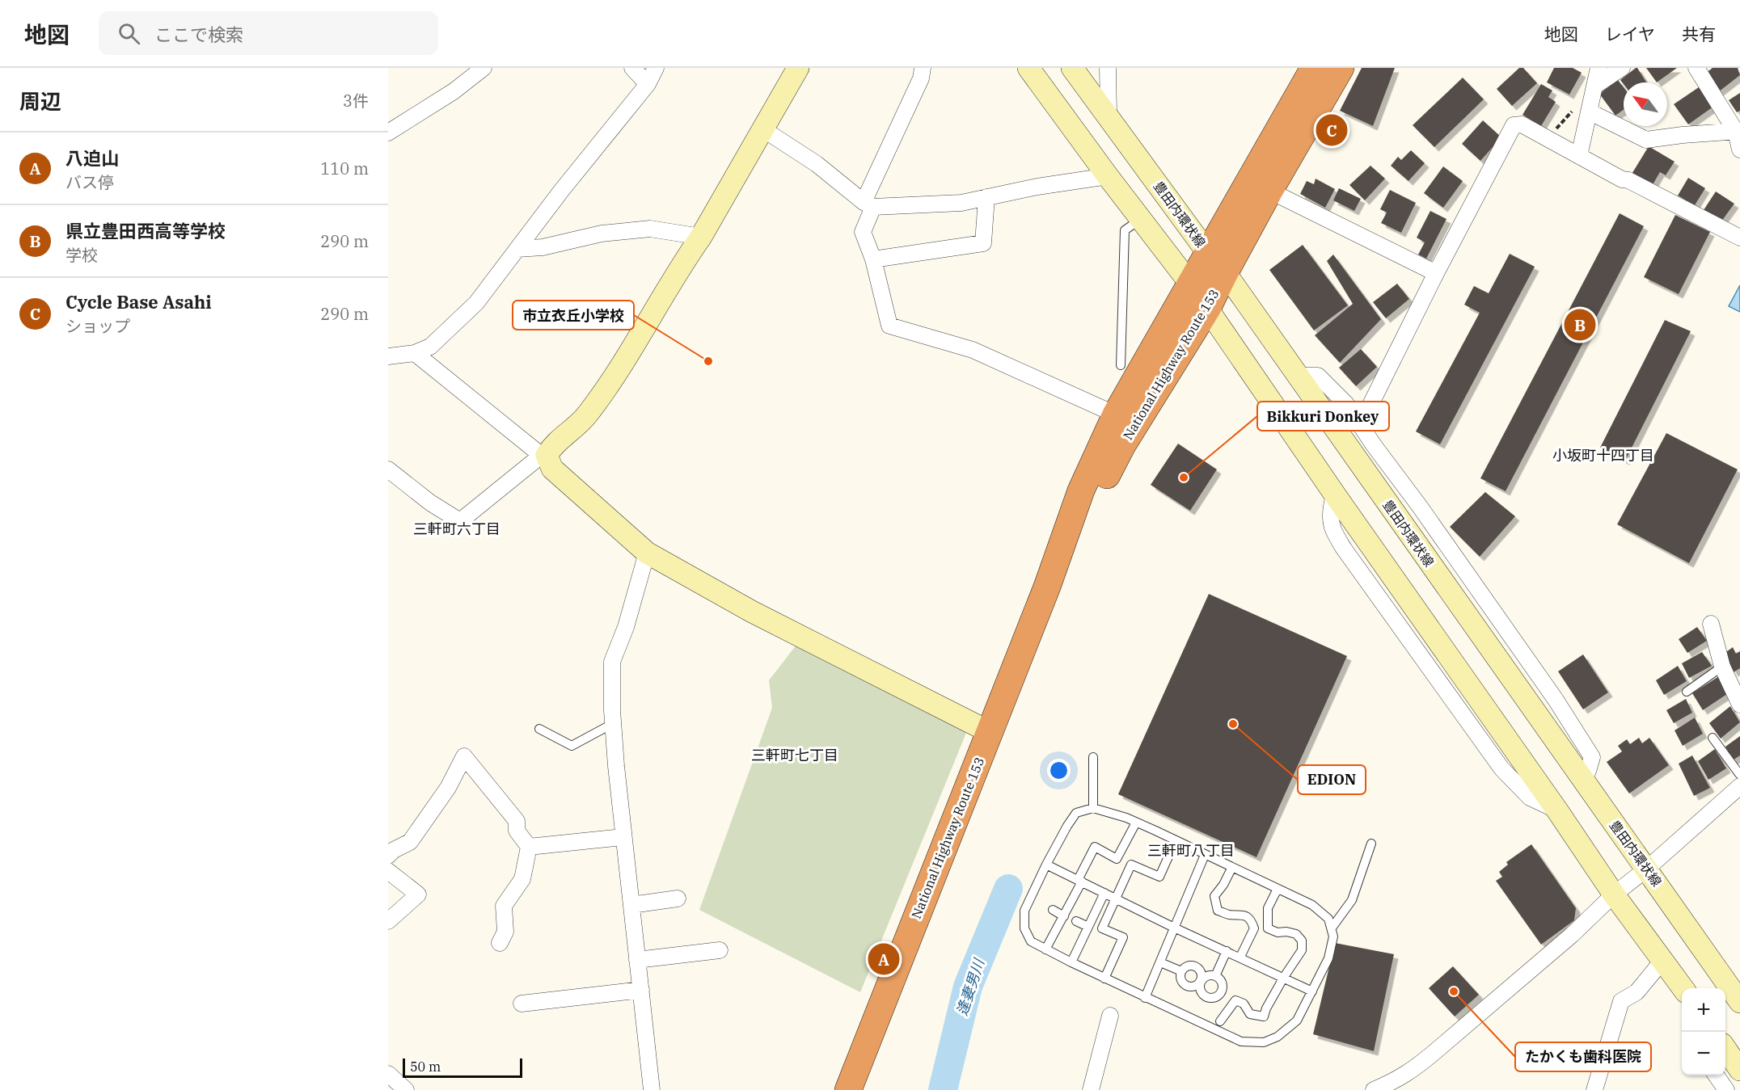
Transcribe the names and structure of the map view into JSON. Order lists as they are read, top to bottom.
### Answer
{
  "streets": {
    "highway": ["National Highway Route 153"],
    "street": ["豊田内環状線"]
  },
  "crossings": [
    ["豊田内環状線", "National Highway Route 153"]
  ],
  "districts": [
    "小坂町十四丁目",
    "三軒町六丁目",
    "三軒町七丁目",
    "三軒町八丁目"
  ],
  "water": ["逢妻男川"],
  "places": [
    "市立衣丘小学校",
    "Bikkuri Donkey",
    "EDION",
    "たかくも歯科医院"
  ],
  "scale_bar": "50 m",
  "north": "top left",
  "page": {
    "header": "地図",
    "search": "ここで検索",
    "nav": ["地図", "レイヤ", "共有"],
    "heading": ["周辺", "3件"],
    "pins": ["C", "B", "A"],
    "list": [
      {
        "mark": "A",
        "name": "八迫山",
        "note": "バス停",
        "value": "110 m"
      },
      {
        "mark": "B",
        "name": "県立豊田西高等学校",
        "note": "学校",
        "value": "290 m"
      },
      {
        "mark": "C",
        "name": "Cycle Base Asahi",
        "note": "ショップ",
        "value": "290 m"
      }
    ],
    "map_buttons": ["+", "−"],
    "scale": "50 m"
  }
}
